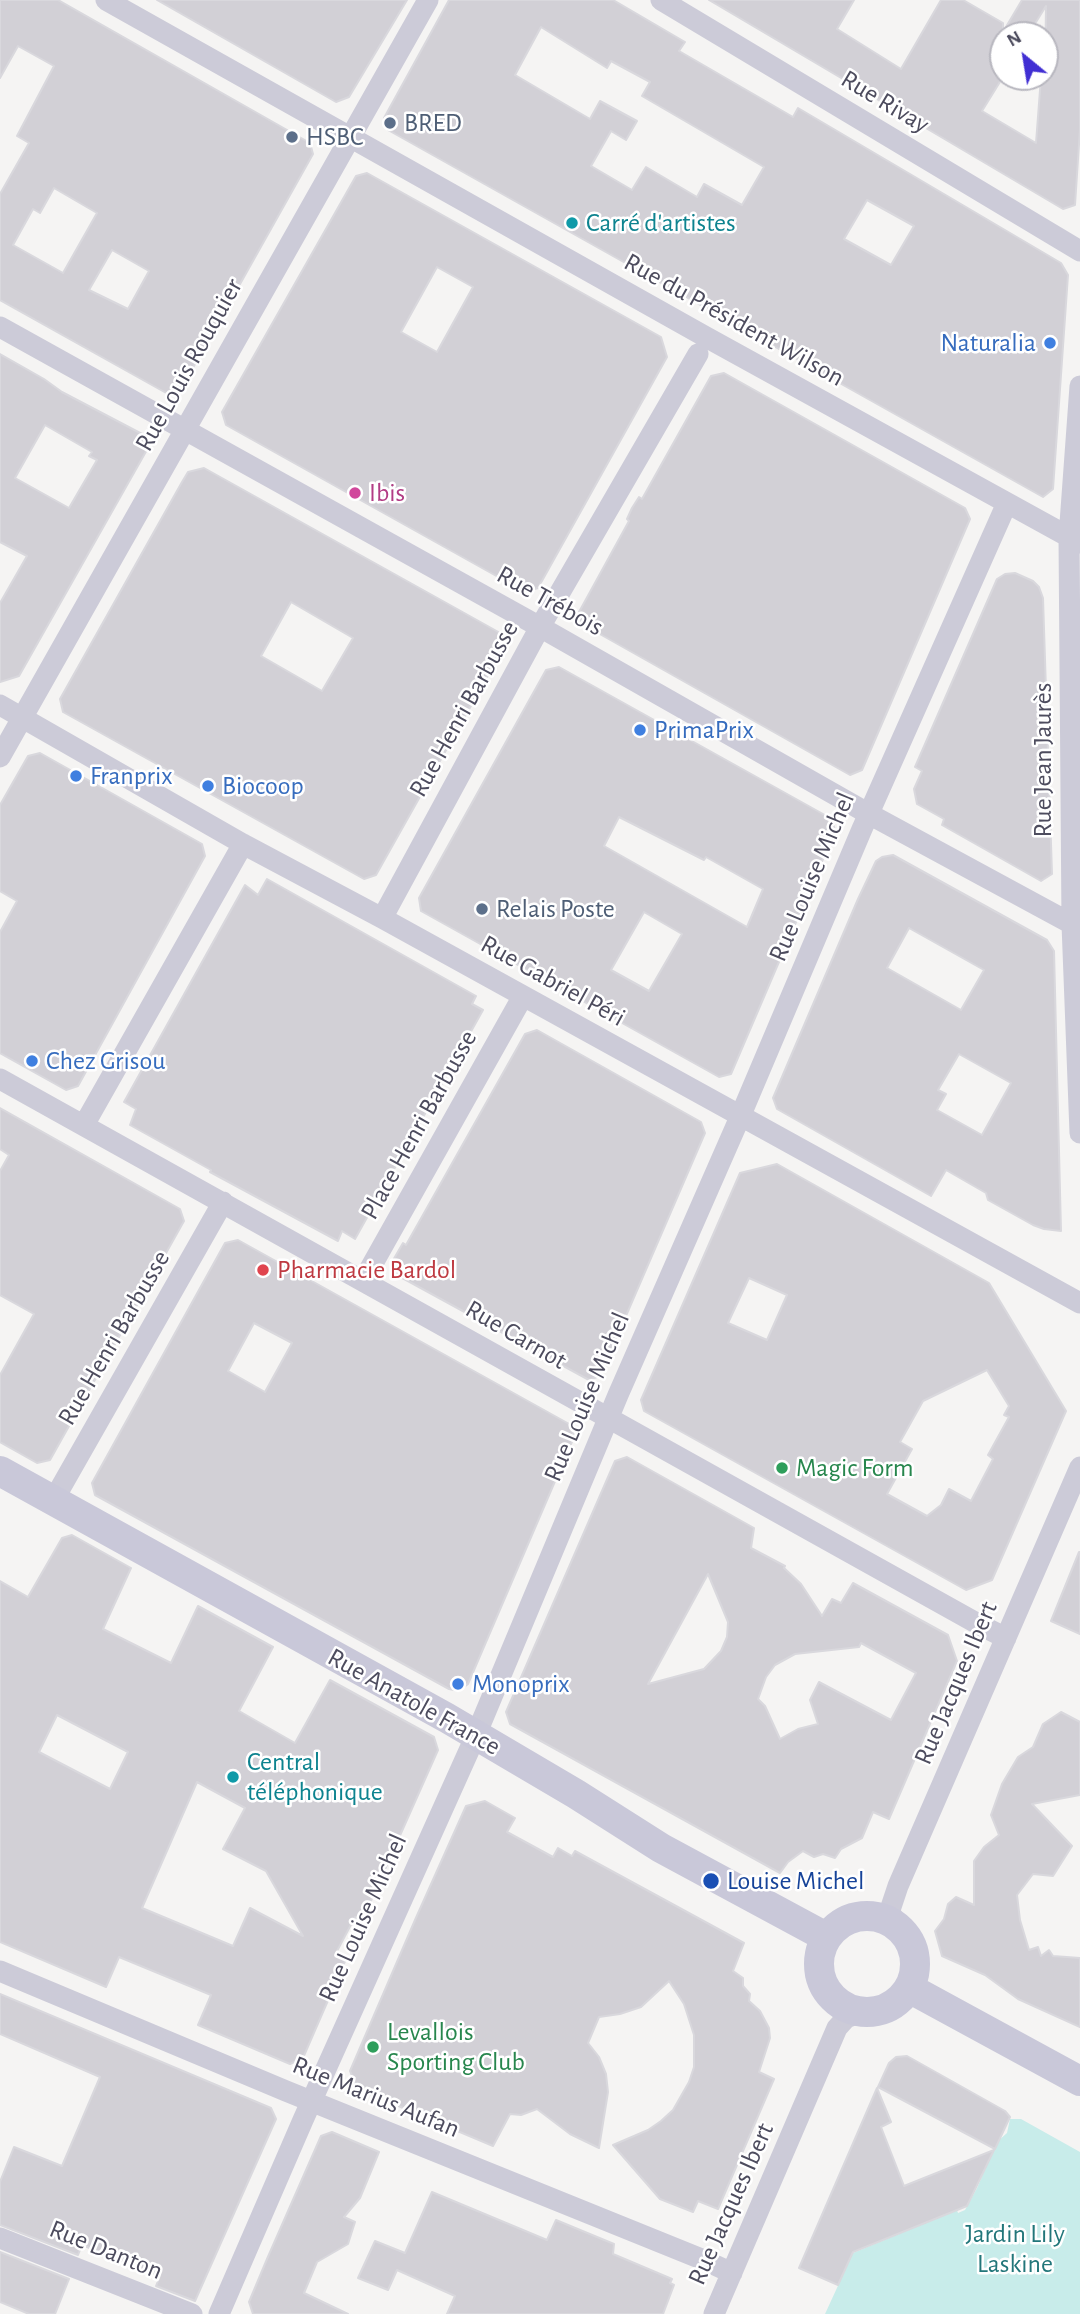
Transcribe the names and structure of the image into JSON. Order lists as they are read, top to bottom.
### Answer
{
  "streets": {
    "main road": ["Rue Anatole France"],
    "street": [
      "Rue Rivay",
      "Rue du Président Wilson",
      "Rue Louis Rouquier",
      "Rue Trébois",
      "Rue Henri Barbusse",
      "Rue Jean Jaurès",
      "Rue Louise Michel",
      "Rue Gabriel Péri",
      "Place Henri Barbusse",
      "Rue Carnot",
      "Rue Jacques Ibert",
      "Rue Marius Aufan",
      "Rue Danton"
    ]
  },
  "crossings": [
    ["Rue du Président Wilson", "Rue Louis Rouquier"],
    ["Rue du Président Wilson", "Rue Jean Jaurès"],
    ["Rue du Président Wilson", "Rue Louise Michel"],
    ["Rue Louis Rouquier", "Rue Trébois"],
    ["Rue Louis Rouquier", "Rue Gabriel Péri"],
    ["Rue Trébois", "Rue Henri Barbusse"],
    ["Rue Trébois", "Rue Jean Jaurès"],
    ["Rue Trébois", "Rue Louise Michel"],
    ["Rue Henri Barbusse", "Rue Carnot"],
    ["Rue Henri Barbusse", "Rue Anatole France"],
    ["Rue Louise Michel", "Rue Gabriel Péri"],
    ["Rue Louise Michel", "Rue Carnot"],
    ["Rue Louise Michel", "Rue Anatole France"],
    ["Rue Louise Michel", "Rue Marius Aufan"],
    ["Rue Gabriel Péri", "Place Henri Barbusse"],
    ["Place Henri Barbusse", "Rue Carnot"],
    ["Rue Carnot", "Rue Jacques Ibert"],
    ["Rue Jacques Ibert", "Rue Anatole France"],
    ["Rue Jacques Ibert", "Rue Marius Aufan"]
  ],
  "parks": ["Jardin Lily Laskine"],
  "places": [
    "BRED",
    "HSBC",
    "Carré d'artistes",
    "Naturalia",
    "Ibis",
    "PrimaPrix",
    "Franprix",
    "Biocoop",
    "Relais Poste",
    "Chez Grisou",
    "Pharmacie Bardol",
    "Magic Form",
    "Monoprix",
    "Central téléphonique",
    "Louise Michel",
    "Levallois Sporting Club"
  ],
  "north": "top left"
}
